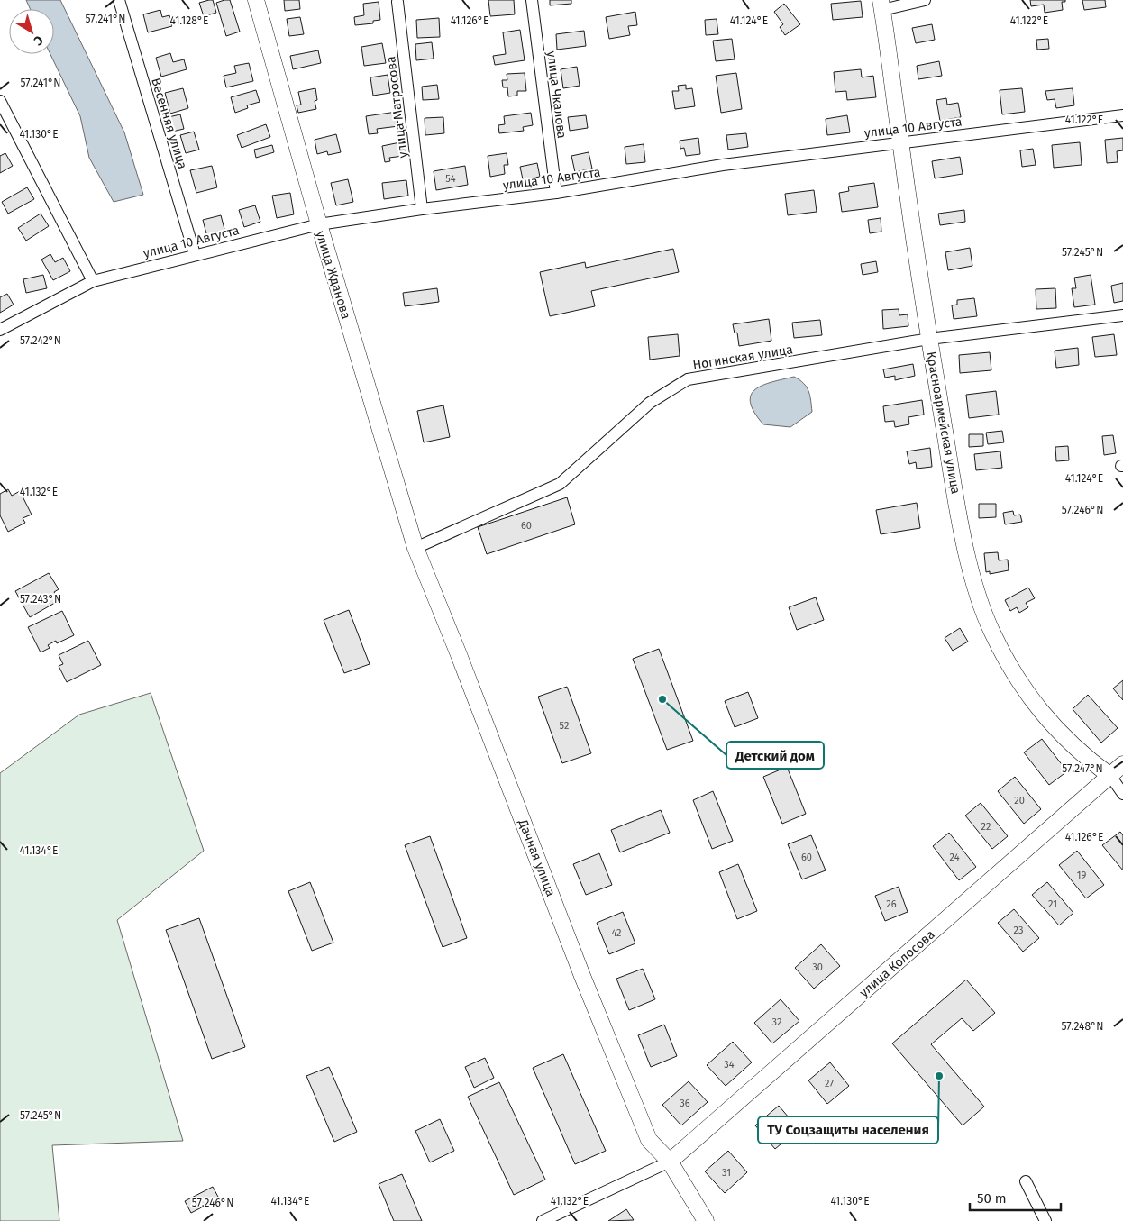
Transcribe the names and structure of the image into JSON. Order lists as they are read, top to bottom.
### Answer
{
  "streets": {
    "main road": [
      "улица Жданова",
      "Красноармейская улица",
      "Дачная улица",
      "улица Колосова"
    ],
    "street": [
      "улица Чкалова",
      "улица Матросова",
      "Весенняя улица",
      "улица 10 Августа",
      "Ногинская улица"
    ]
  },
  "crossings": [
    ["улица Чкалова", "улица 10 Августа"],
    ["улица Матросова", "улица 10 Августа"],
    ["Весенняя улица", "улица 10 Августа"],
    ["улица 10 Августа", "улица Жданова"],
    ["улица 10 Августа", "Красноармейская улица"],
    ["улица Жданова", "Ногинская улица"],
    ["улица Жданова", "Дачная улица"],
    ["Ногинская улица", "Красноармейская улица"],
    ["Ногинская улица", "Дачная улица"],
    ["Красноармейская улица", "улица Колосова"],
    ["Дачная улица", "улица Колосова"]
  ],
  "places": ["Детский дом", "ТУ Соцзащиты населения"],
  "house_numbers": [
    "54",
    "60",
    "52",
    "20",
    "22",
    "60",
    "24",
    "19",
    "26",
    "21",
    "23",
    "42",
    "30",
    "32",
    "34",
    "27",
    "36",
    "31"
  ],
  "scale_bar": "50 m",
  "north": "bottom right",
  "coordinates": [
    "57.241°N",
    "41.128°E",
    "41.126°E",
    "41.124°E",
    "41.122°E",
    "41.130°E",
    "57.245°N",
    "57.242°N",
    "41.132°E",
    "57.246°N",
    "57.243°N",
    "57.247°N",
    "41.134°E",
    "57.248°N"
  ]
}
